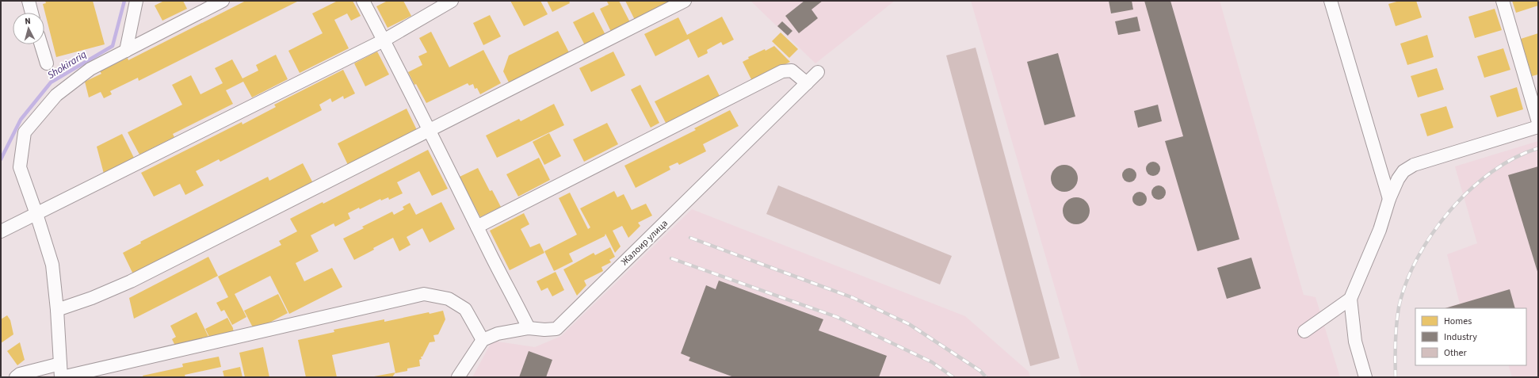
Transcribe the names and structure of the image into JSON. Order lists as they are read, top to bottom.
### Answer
{
  "streets": {
    "street": ["Жалоир улица"]
  },
  "water": ["Shokirariq"],
  "legend": ["Homes", "Industry", "Other"],
  "north": "top"
}
